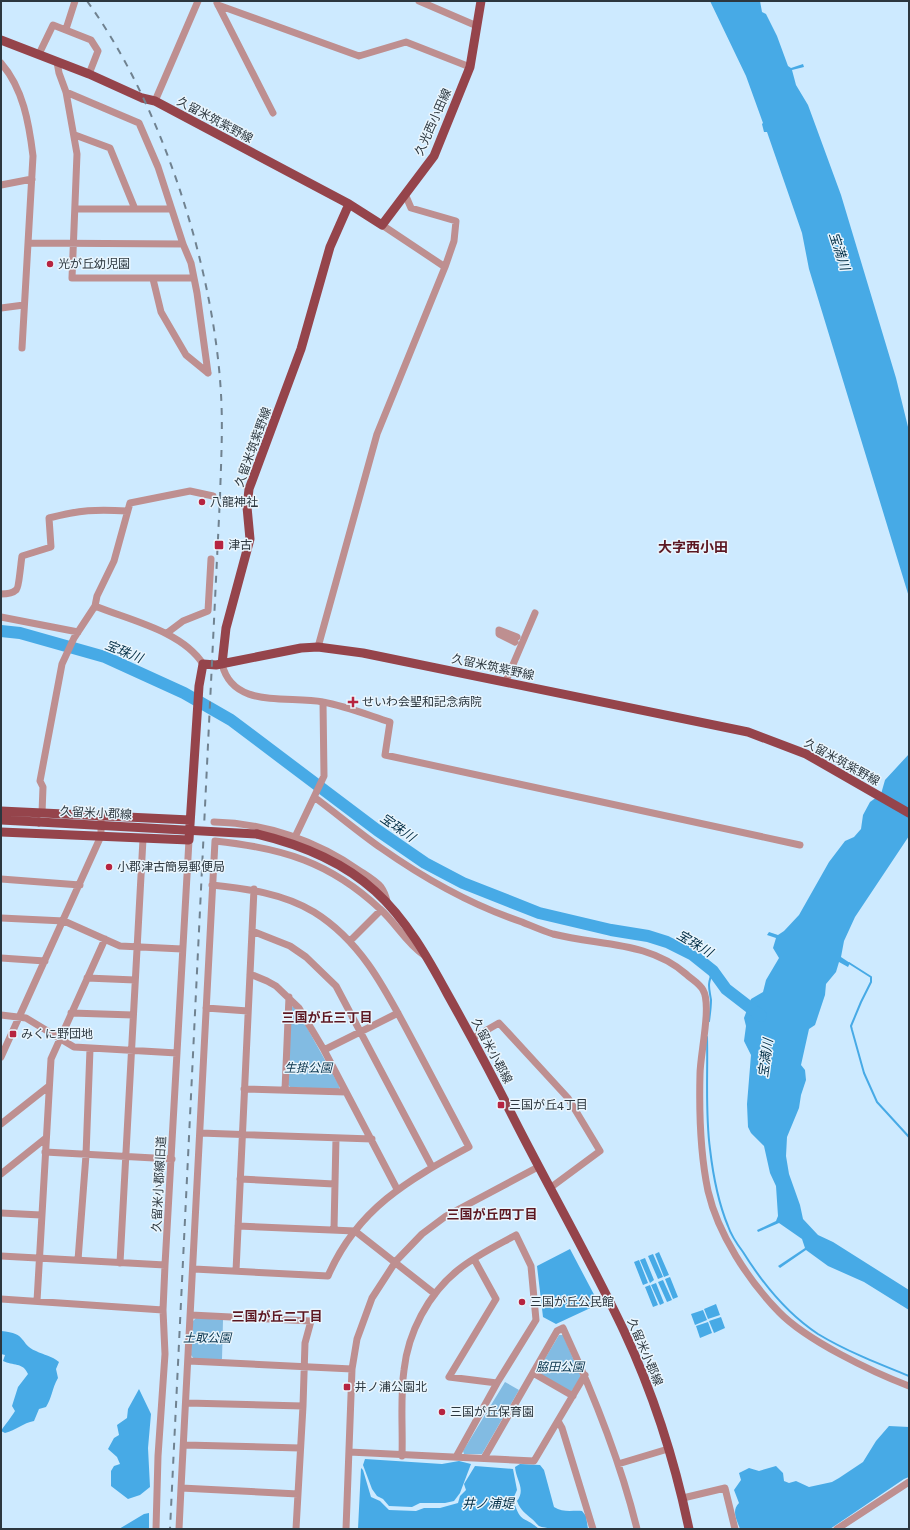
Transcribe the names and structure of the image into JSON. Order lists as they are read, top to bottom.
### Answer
{
  "streets": {
    "main road": ["久留米筑紫野線", "久光西小田線", "久留米小郡線"],
    "street": ["久留米小郡線旧道"]
  },
  "districts": [
    "大字西小田",
    "三国が丘三丁目",
    "三国が丘四丁目",
    "三国が丘二丁目"
  ],
  "water": ["宝満川", "宝珠川", "井ノ浦堤"],
  "parks": ["生掛公園", "土取公園", "脇田公園"],
  "places": {
    "other": [
      "光が丘幼児園",
      "八龍神社",
      "小郡津古簡易郵便局",
      "三国が丘公民館",
      "三国が丘保育園"
    ],
    "transit": [
      "津古",
      "みくに野団地",
      "三国が丘4丁目",
      "井ノ浦公園北"
    ],
    "health": ["せいわ会聖和記念病院"]
  }
}
